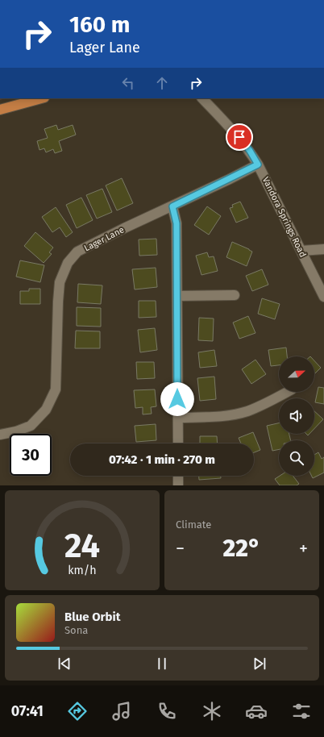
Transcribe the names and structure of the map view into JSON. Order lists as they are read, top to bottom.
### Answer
{
  "streets": {
    "street": ["Vandora Springs Road", "Lager Lane"]
  },
  "crossings": [
    ["Vandora Springs Road", "Lager Lane"]
  ],
  "north": "right",
  "page": {
    "turn": ["160 m", "Lager Lane"],
    "limit": "30",
    "trip": "07:42 · 1 min · 270 m",
    "tile": "Climate",
    "heat": ["−", "22°", "+"],
    "song": ["Blue Orbit", "Sona"],
    "tabs": "07:41",
    "gauge": ["24", "km/h"]
  }
}
